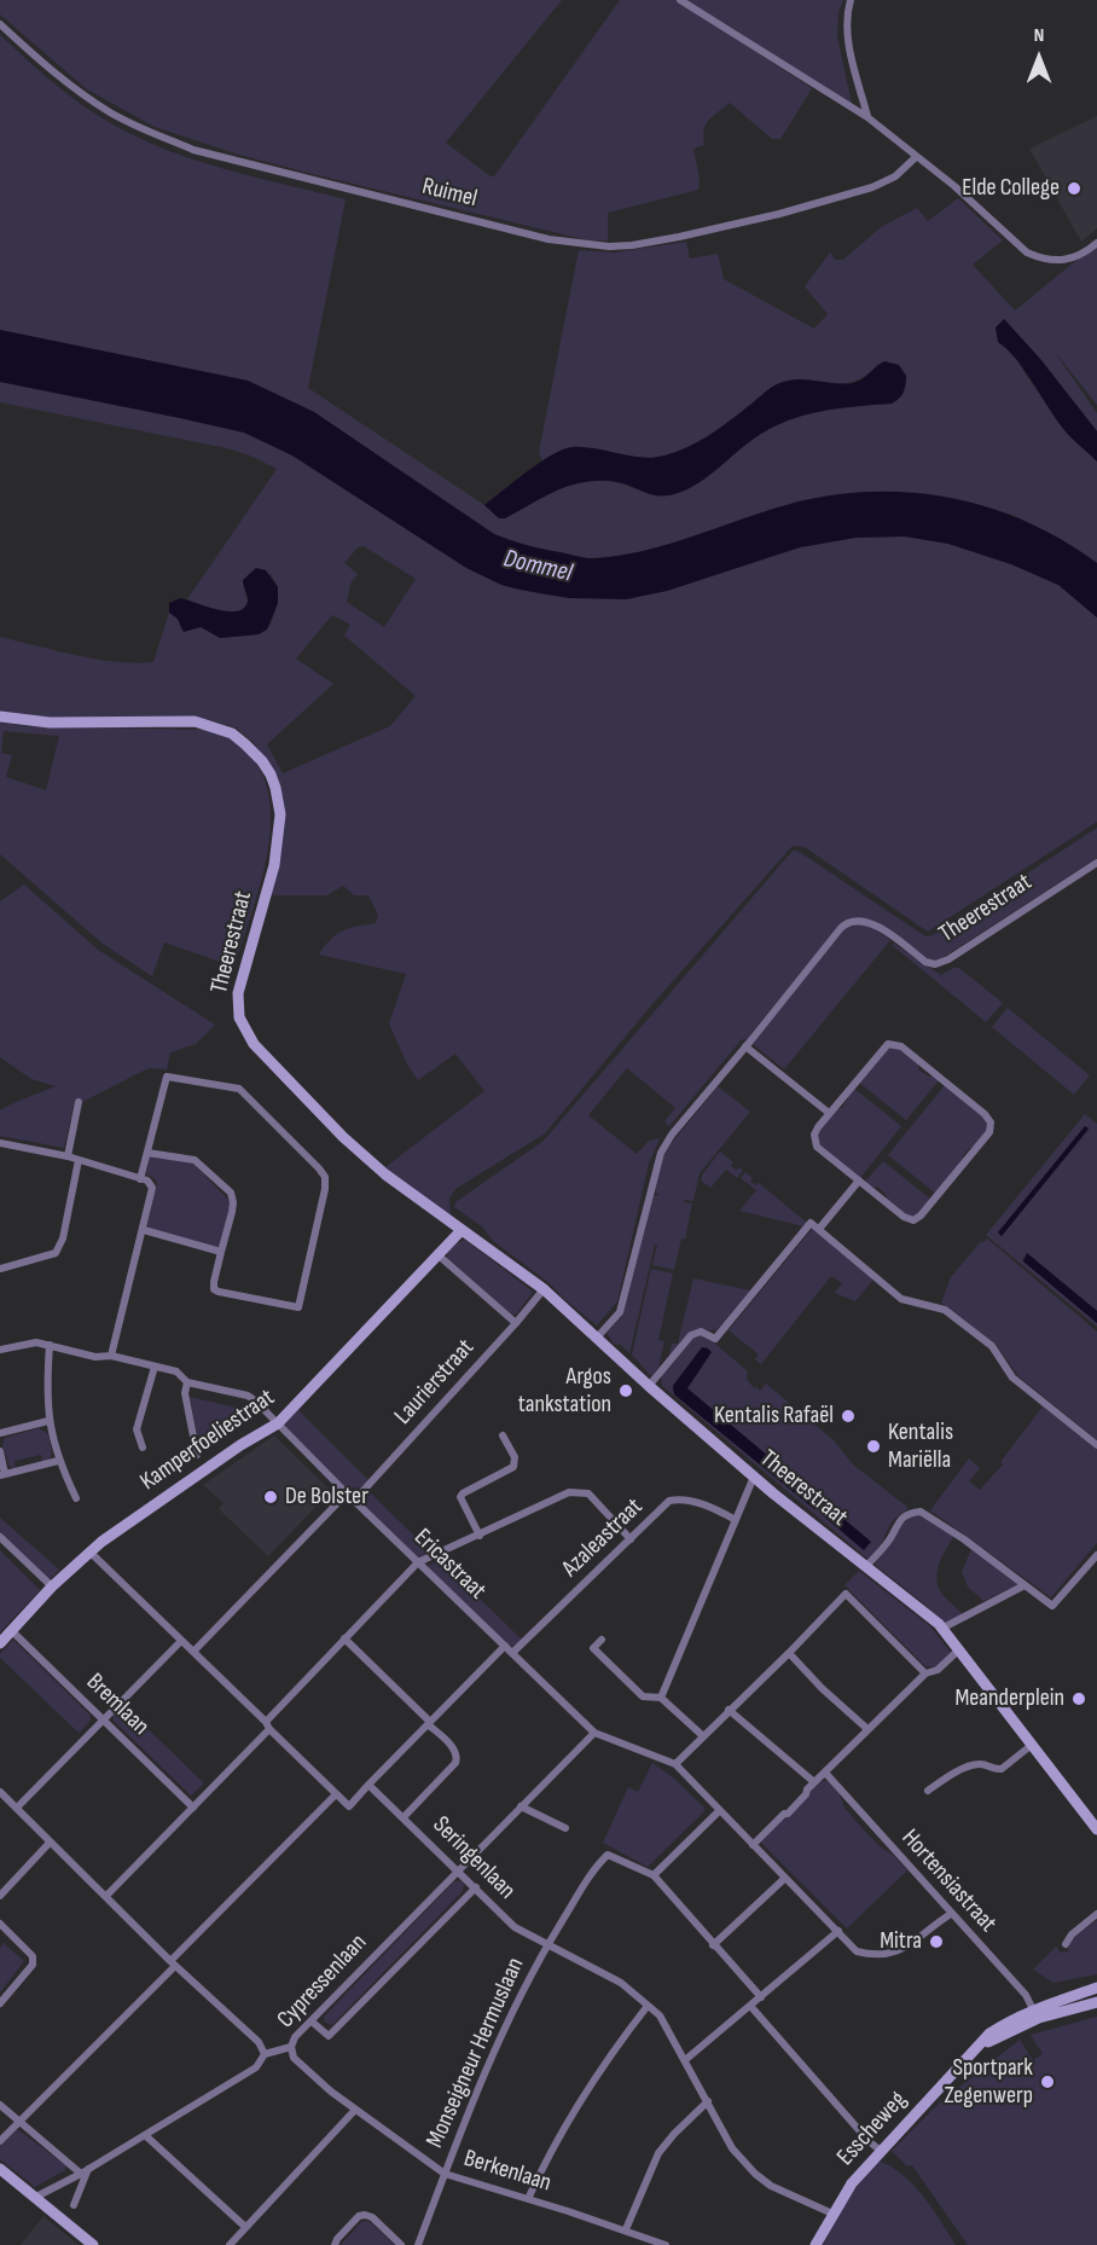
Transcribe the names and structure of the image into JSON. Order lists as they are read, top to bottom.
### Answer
{
  "streets": {
    "main road": ["Theerestraat", "Kamperfoeliestraat", "Esscheweg"],
    "street": [
      "Ruimel",
      "Laurierstraat",
      "Azaleastraat",
      "Ericastraat",
      "Bremlaan",
      "Seringenlaan",
      "Hortensiastraat",
      "Cypressenlaan",
      "Monseigneur Hermuslaan",
      "Berkenlaan"
    ]
  },
  "crossings": [
    ["Theerestraat", "Laurierstraat"],
    ["Theerestraat", "Kamperfoeliestraat"],
    ["Laurierstraat", "Ericastraat"],
    ["Kamperfoeliestraat", "Ericastraat"],
    ["Kamperfoeliestraat", "Bremlaan"],
    ["Azaleastraat", "Ericastraat"],
    ["Ericastraat", "Cypressenlaan"],
    ["Seringenlaan", "Cypressenlaan"],
    ["Seringenlaan", "Monseigneur Hermuslaan"],
    ["Seringenlaan", "Esscheweg"],
    ["Hortensiastraat", "Esscheweg"],
    ["Cypressenlaan", "Berkenlaan"],
    ["Monseigneur Hermuslaan", "Berkenlaan"]
  ],
  "water": ["Dommel"],
  "places": [
    "Elde College",
    "Argos tankstation",
    "Kentalis Rafaël",
    "Kentalis Mariëlla",
    "De Bolster",
    "Meanderplein",
    "Mitra",
    "Sportpark Zegenwerp"
  ],
  "north": "top"
}
